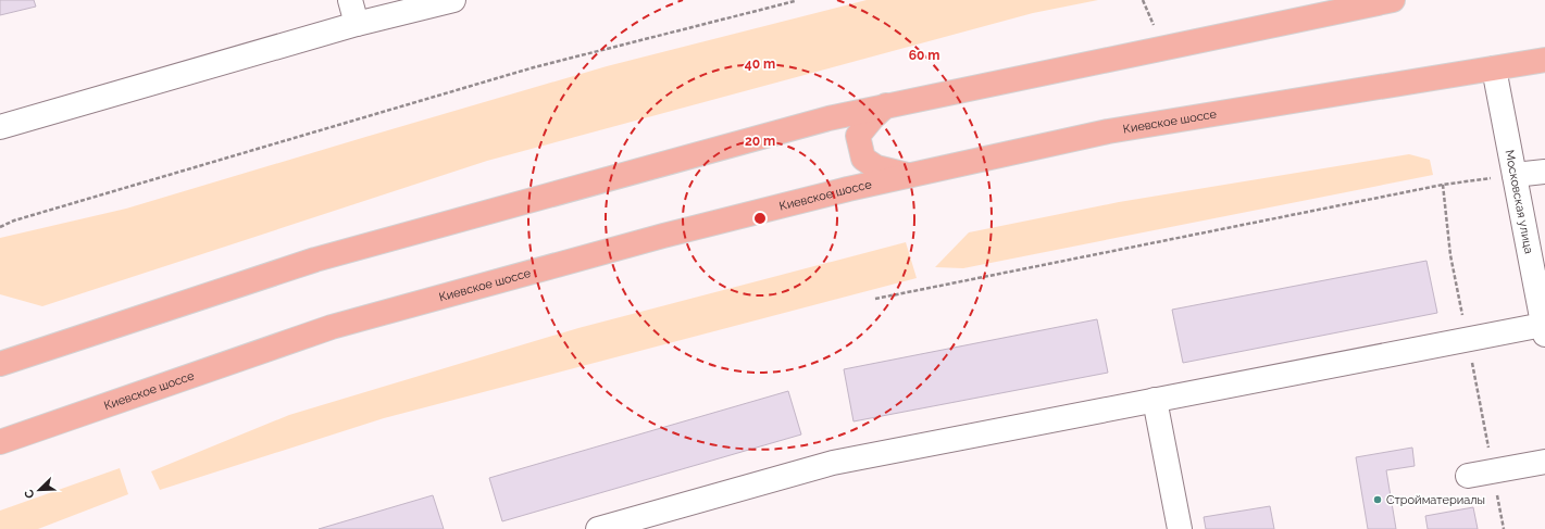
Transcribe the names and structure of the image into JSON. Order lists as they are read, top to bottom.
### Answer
{
  "streets": {
    "highway": ["Киевское шоссе"],
    "street": ["Московская улица"]
  },
  "crossings": [
    ["Киевское шоссе", "Московская улица"]
  ],
  "places": ["Стройматериалы"],
  "north": "bottom left",
  "rings": ["60 m", "40 m", "20 m"]
}
